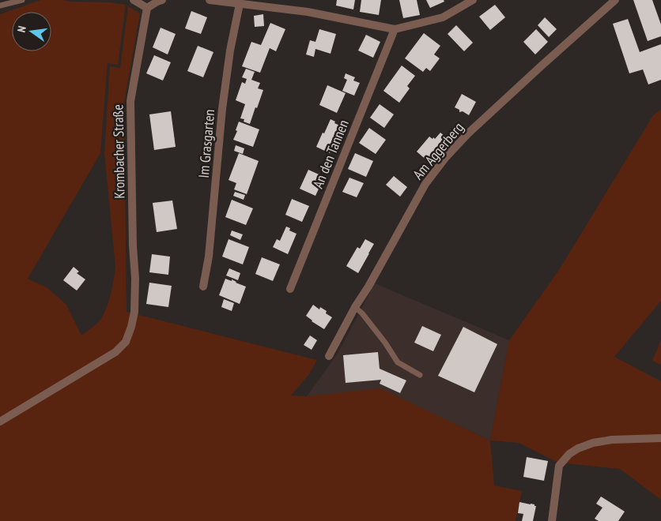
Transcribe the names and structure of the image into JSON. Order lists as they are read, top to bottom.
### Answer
{
  "streets": {
    "street": [
      "Im Grasgarten",
      "Am Aggerberg",
      "Krombacher Straße",
      "An den Tannen"
    ]
  },
  "north": "left"
}
